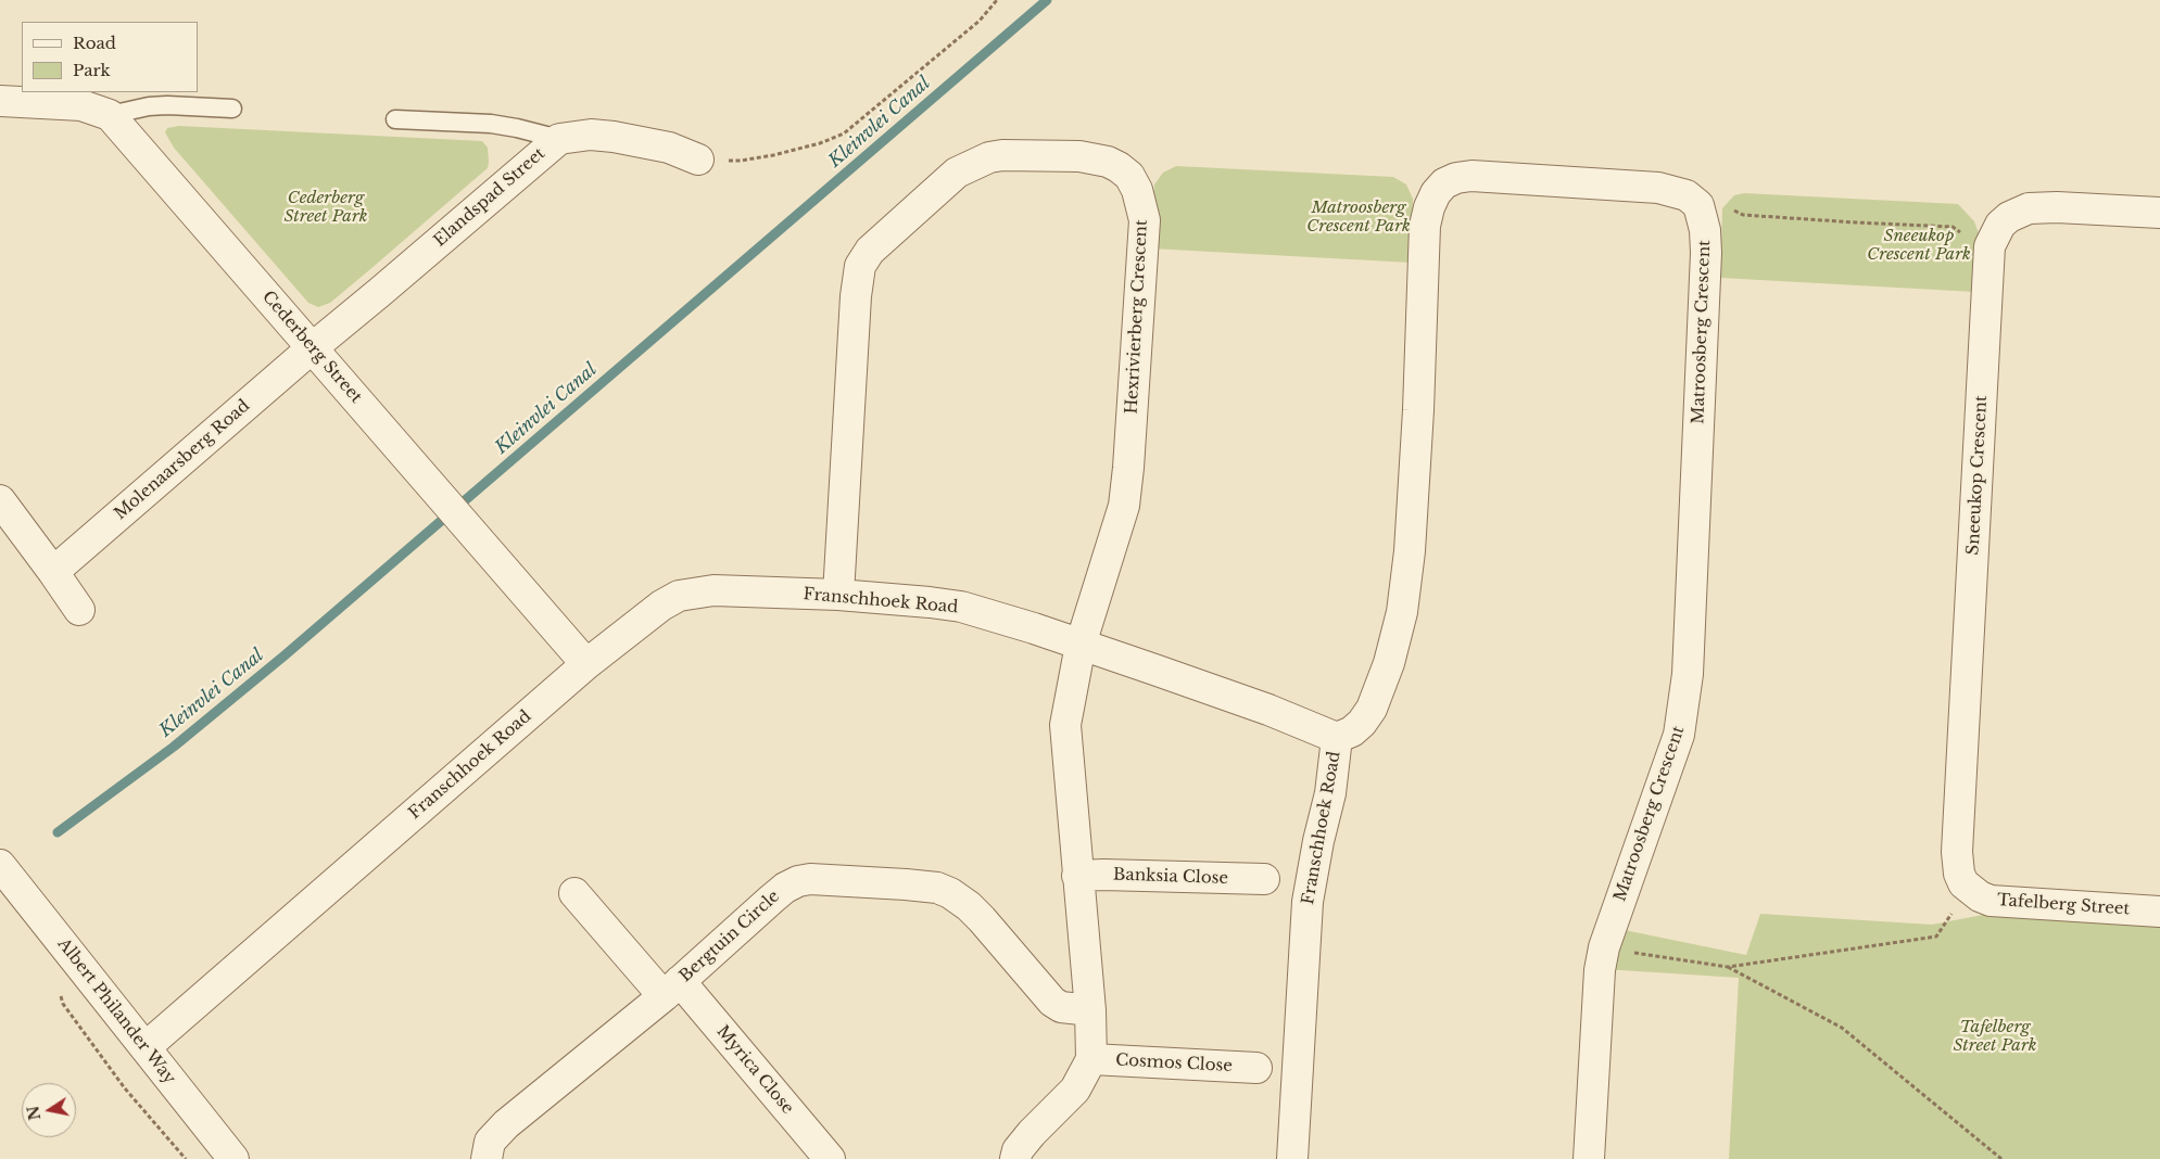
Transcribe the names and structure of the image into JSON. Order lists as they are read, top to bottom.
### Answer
{
  "streets": {
    "street": [
      "Elandspad Street",
      "Hexrivierberg Crescent",
      "Matroosberg Crescent",
      "Cederberg Street",
      "Molenaarsberg Road",
      "Sneeukop Crescent",
      "Franschhoek Road",
      "Banksia Close",
      "Tafelberg Street",
      "Bergtuin Circle",
      "Albert Philander Way",
      "Cosmos Close",
      "Myrica Close"
    ]
  },
  "crossings": [
    ["Elandspad Street", "Cederberg Street"],
    ["Elandspad Street", "Molenaarsberg Road"],
    ["Hexrivierberg Crescent", "Franschhoek Road"],
    ["Cederberg Street", "Molenaarsberg Road"],
    ["Cederberg Street", "Franschhoek Road"],
    ["Sneeukop Crescent", "Tafelberg Street"],
    ["Franschhoek Road", "Albert Philander Way"],
    ["Bergtuin Circle", "Myrica Close"]
  ],
  "water": ["Kleinvlei Canal"],
  "parks": [
    "Cederberg Street Park",
    "Matroosberg Crescent Park",
    "Sneeukop Crescent Park",
    "Tafelberg Street Park"
  ],
  "legend": ["Road", "Park"],
  "north": "left"
}
